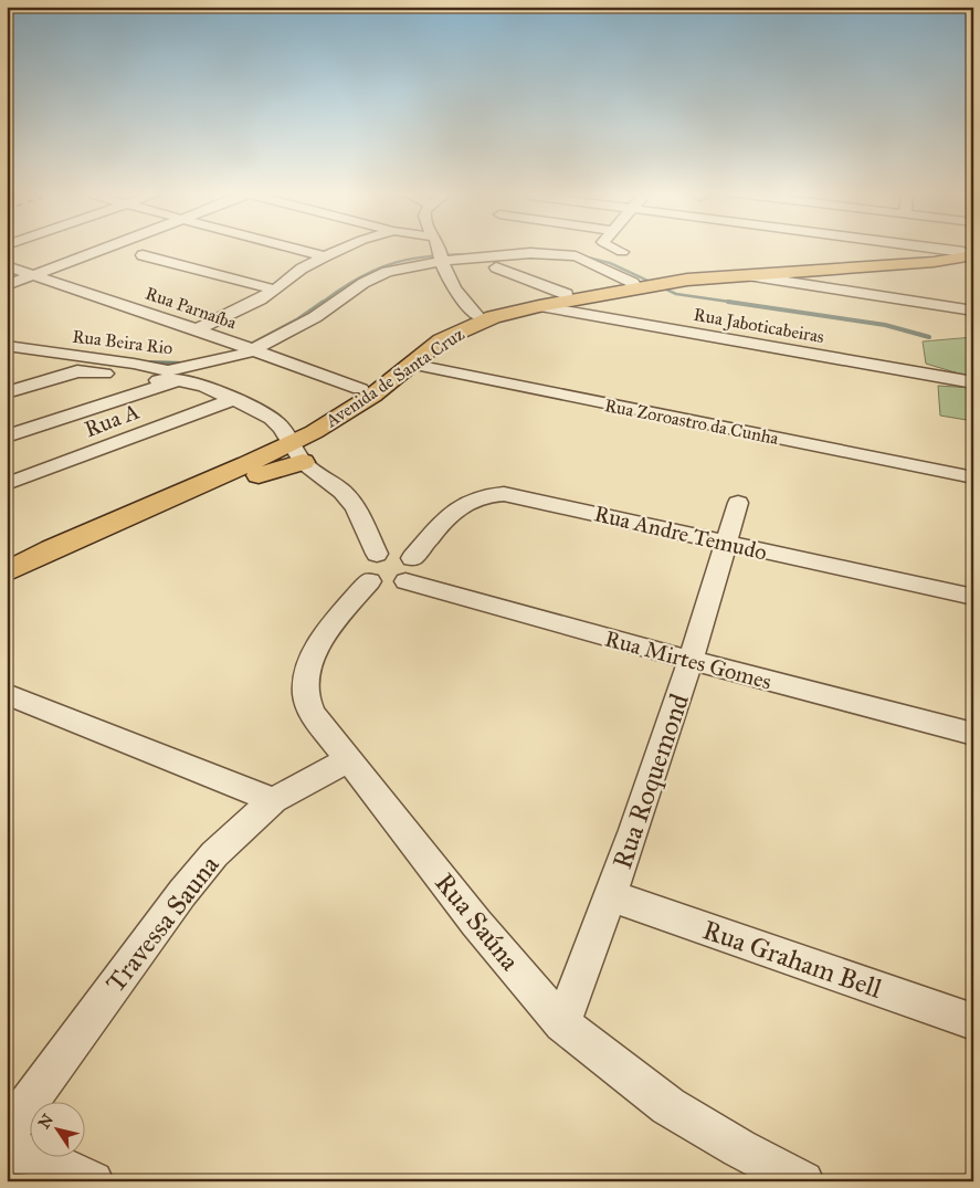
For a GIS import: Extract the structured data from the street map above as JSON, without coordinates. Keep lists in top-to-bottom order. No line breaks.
{"streets":{"main road":["Avenida de Santa Cruz"],"street":["Rua Parnaíba","Rua Jaboticabeiras","Rua Beira Rio","Rua A","Rua Zoroastro da Cunha","Rua Andre Temudo","Rua Mirtes Gomes","Rua Roquemond","Rua Saúna","Travessa Sauna","Rua Graham Bell"]},"crossings":[["Rua Parnaíba","Rua Beira Rio"],["Rua Parnaíba","Avenida de Santa Cruz"],["Rua Jaboticabeiras","Avenida de Santa Cruz"],["Rua Beira Rio","Avenida de Santa Cruz"],["Rua Beira Rio","Rua A"],["Avenida de Santa Cruz","Rua A"],["Avenida de Santa Cruz","Rua Zoroastro da Cunha"],["Rua Andre Temudo","Rua Mirtes Gomes"],["Rua Andre Temudo","Rua Roquemond"],["Rua Mirtes Gomes","Rua Roquemond"],["Rua Mirtes Gomes","Rua Saúna"],["Rua Roquemond","Rua Saúna"],["Rua Roquemond","Rua Graham Bell"],["Rua Saúna","Travessa Sauna"]],"north":"top left"}
